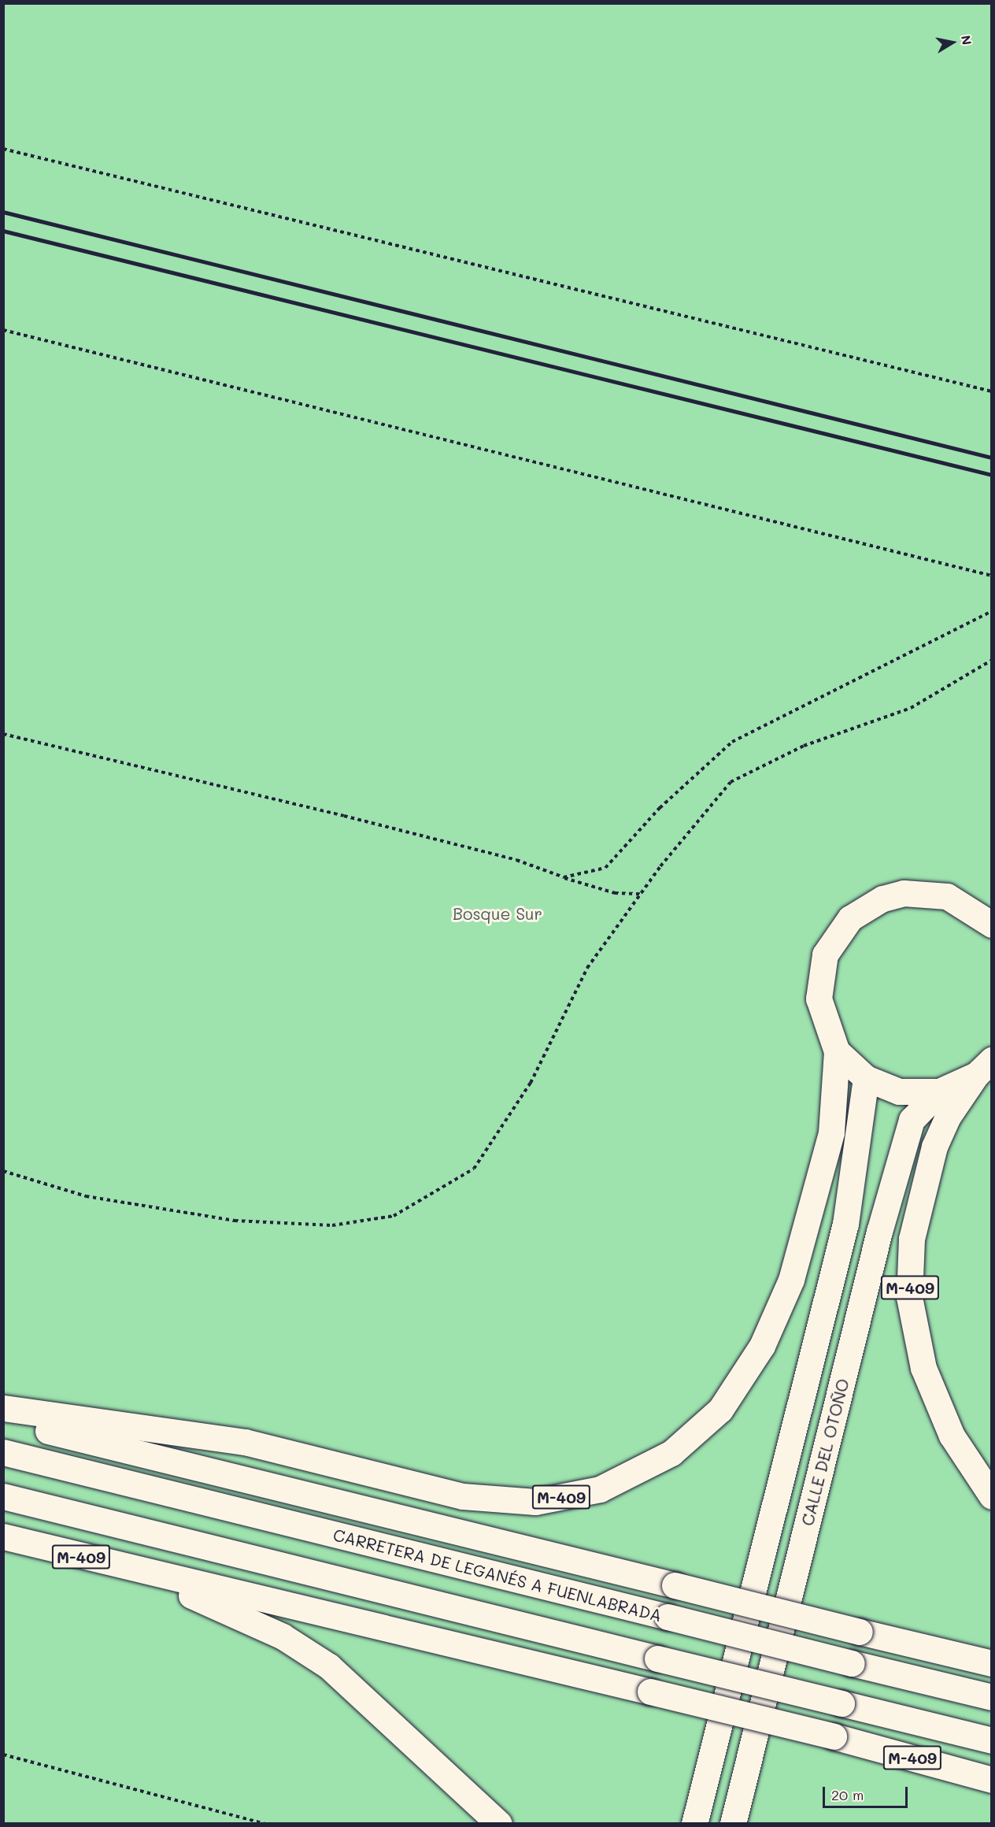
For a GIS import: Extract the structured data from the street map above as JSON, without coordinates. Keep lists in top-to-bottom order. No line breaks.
{"streets":{"main road":["M-409","CALLE DEL OTOÑO","CARRETERA DE LEGANÉS A FUENLABRADA"]},"parks":["Bosque Sur"],"scale_bar":"20 m","north":"right"}
